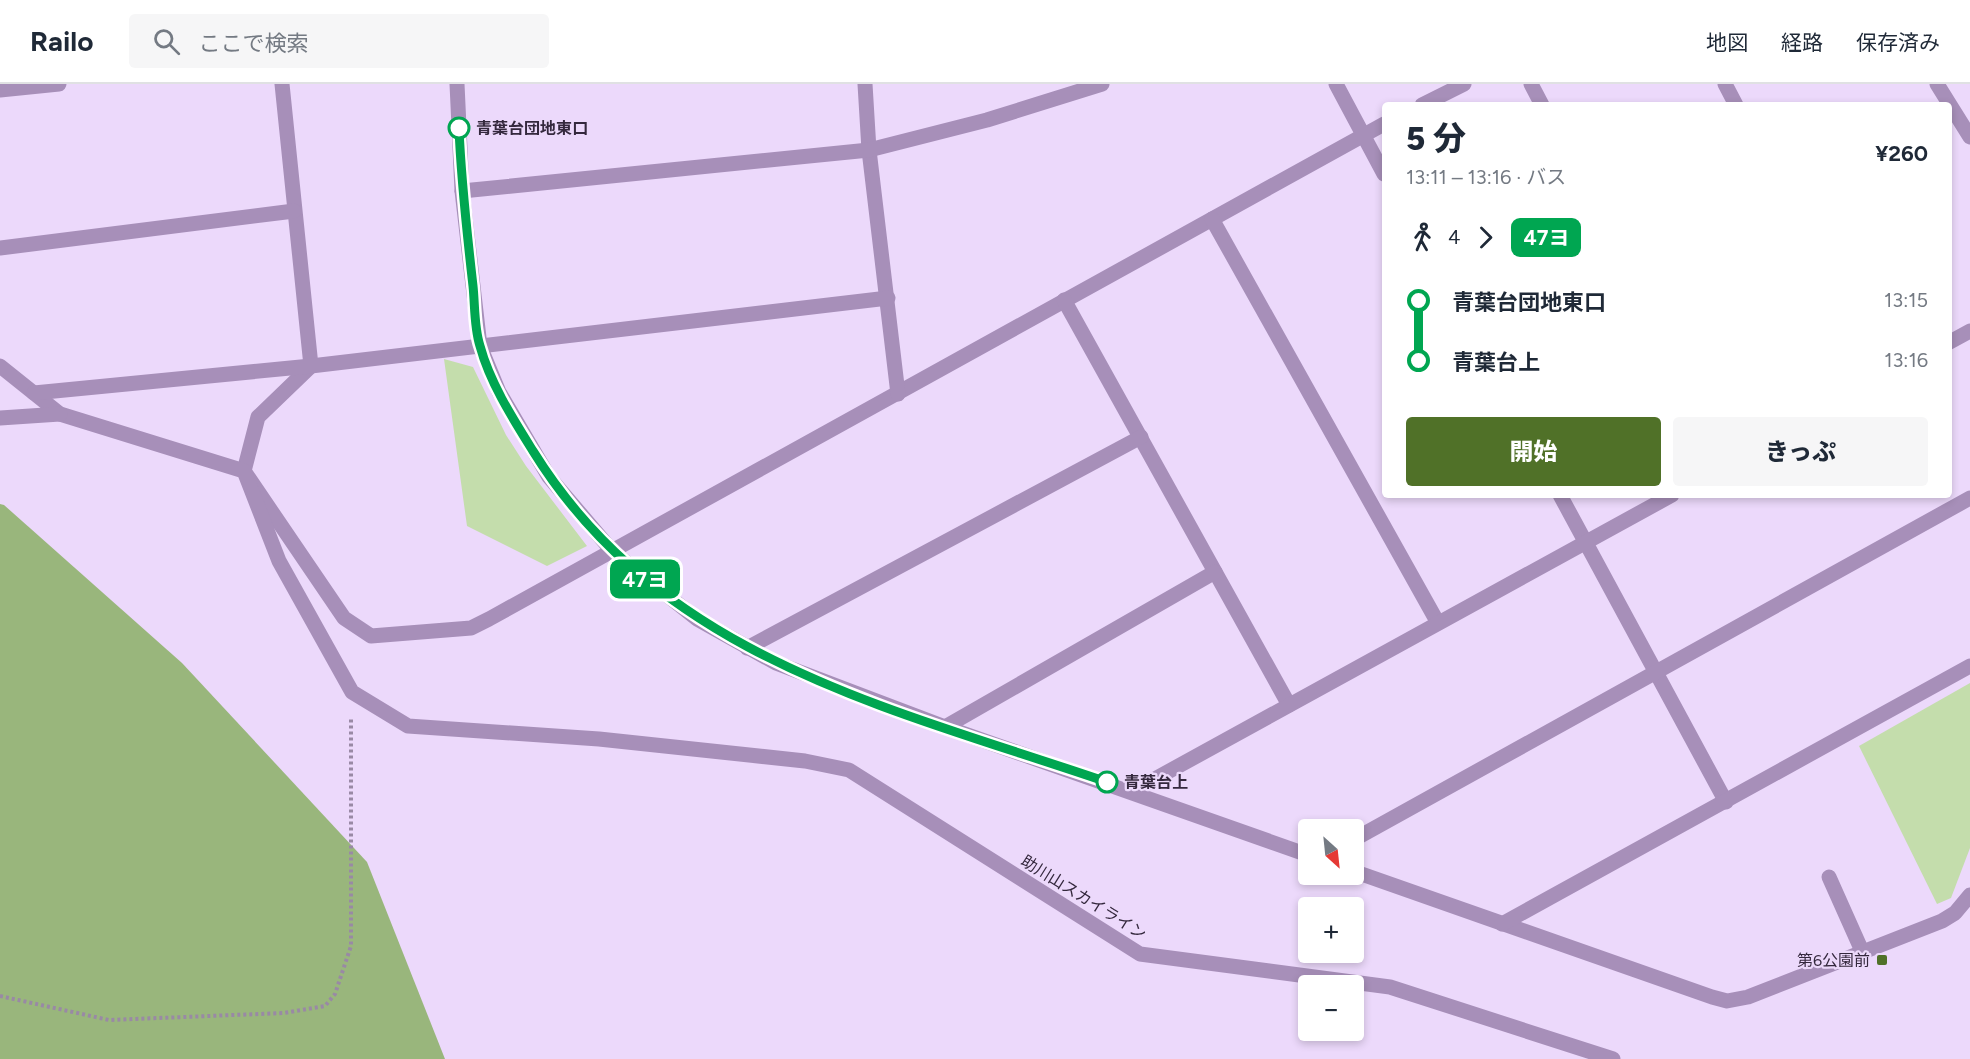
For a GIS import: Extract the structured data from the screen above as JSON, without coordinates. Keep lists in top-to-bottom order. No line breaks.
{"streets":{"street":["助川山スカイライン"]},"places":{"other":["青葉台団地東口","青葉台上"],"transit":["第6公園前"]},"lines":["bus line 47ヨ"],"north":"bottom right","page":{"header":"Railo","search":"ここで検索","nav":["地図","経路","保存済み"],"on_map":"47ヨ","heading":["5 分","13:11 – 13:16 · バス","¥260"],"legs":["4","47ヨ"],"list":[{"name":"青葉台団地東口","value":"13:15"},{"name":"青葉台上","value":"13:16"}],"buttons":["開始","きっぷ"],"map_buttons":["+","−"]}}
